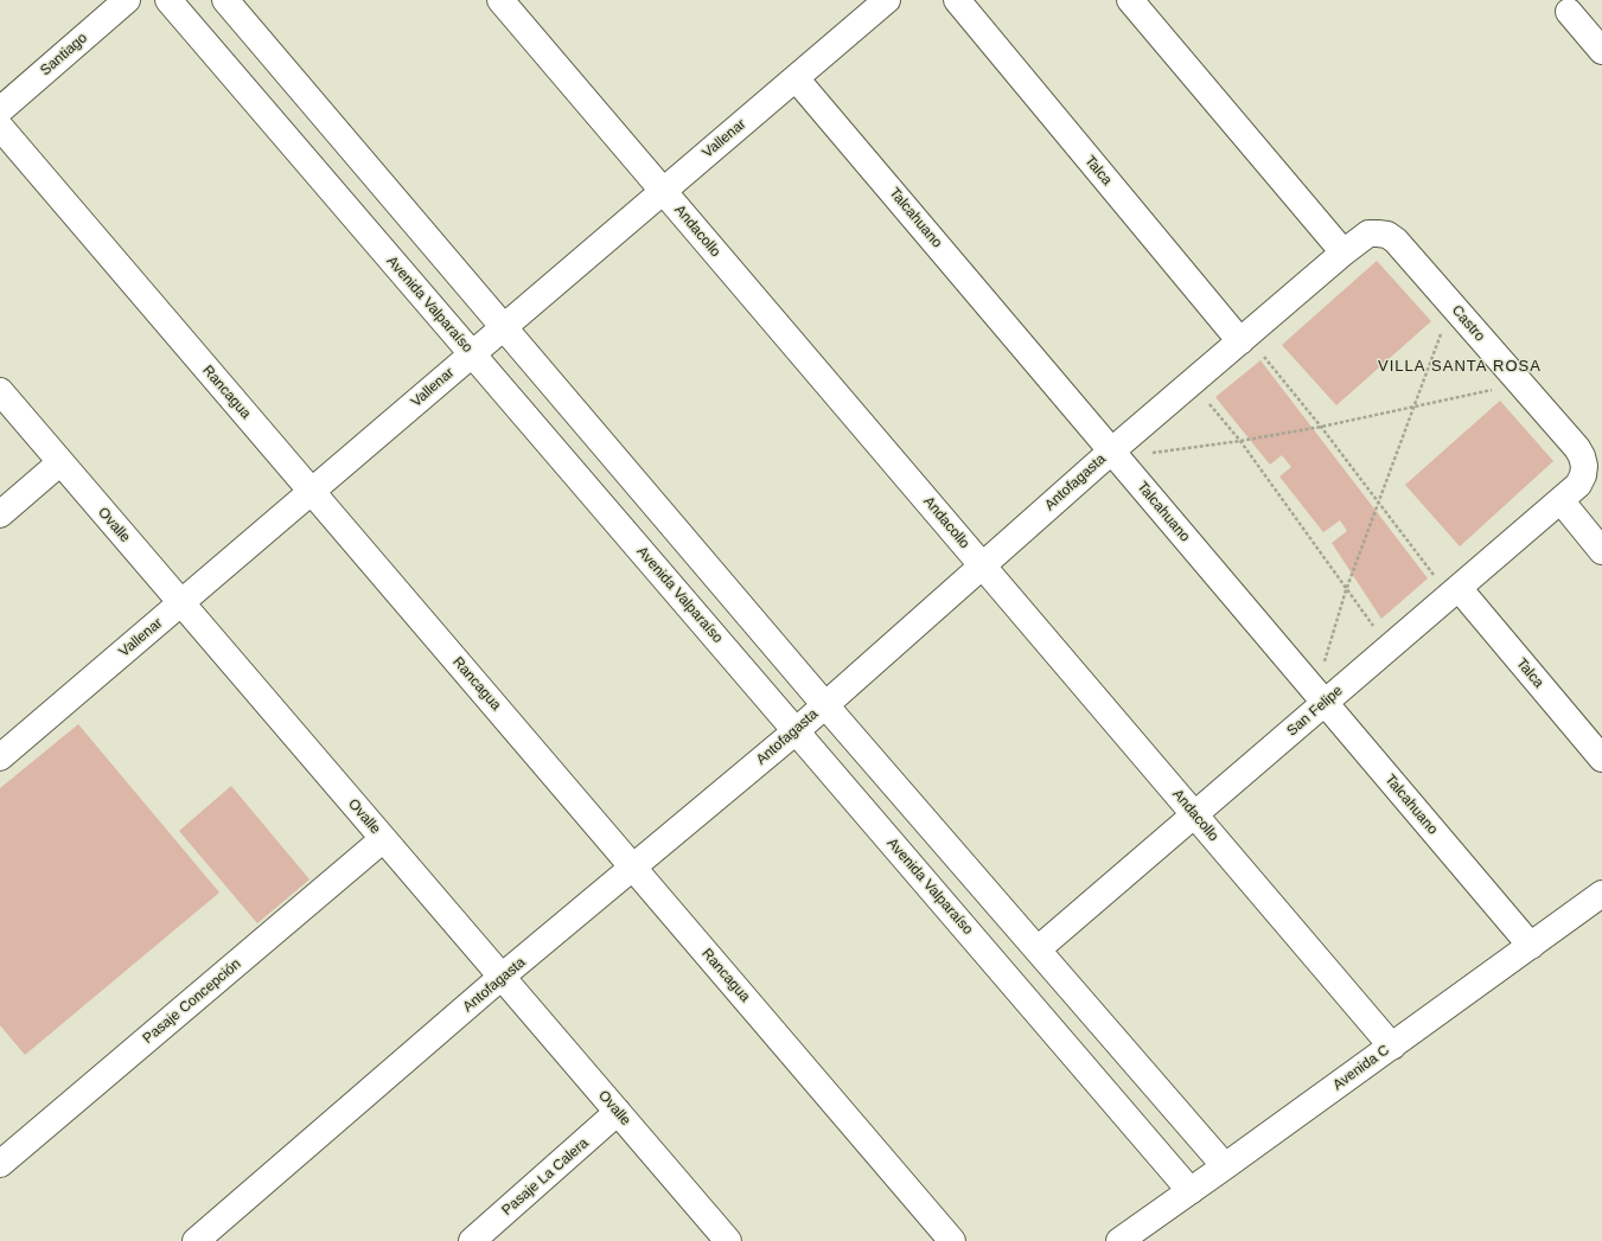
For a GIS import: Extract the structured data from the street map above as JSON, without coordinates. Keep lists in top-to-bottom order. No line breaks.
{"streets":{"street":["Santiago","Vallenar","Talca","Talcahuano","Andacollo","Avenida Valparaíso","Castro","Rancagua","Antofagasta","Ovalle","San Felipe","Pasaje Concepción","Avenida C","Pasaje La Calera"]},"crossings":[["Vallenar","Talcahuano"],["Vallenar","Andacollo"],["Vallenar","Avenida Valparaíso"],["Vallenar","Rancagua"],["Vallenar","Ovalle"],["Talca","Antofagasta"],["Talca","San Felipe"],["Talcahuano","Antofagasta"],["Talcahuano","San Felipe"],["Talcahuano","Avenida C"],["Andacollo","Antofagasta"],["Andacollo","San Felipe"],["Andacollo","Avenida C"],["Avenida Valparaíso","Antofagasta"],["Avenida Valparaíso","Avenida C"],["Castro","Antofagasta"],["Castro","San Felipe"],["Rancagua","Antofagasta"],["Antofagasta","Ovalle"],["Ovalle","Pasaje Concepción"],["Ovalle","Pasaje La Calera"]],"districts":["VILLA SANTA ROSA"]}
